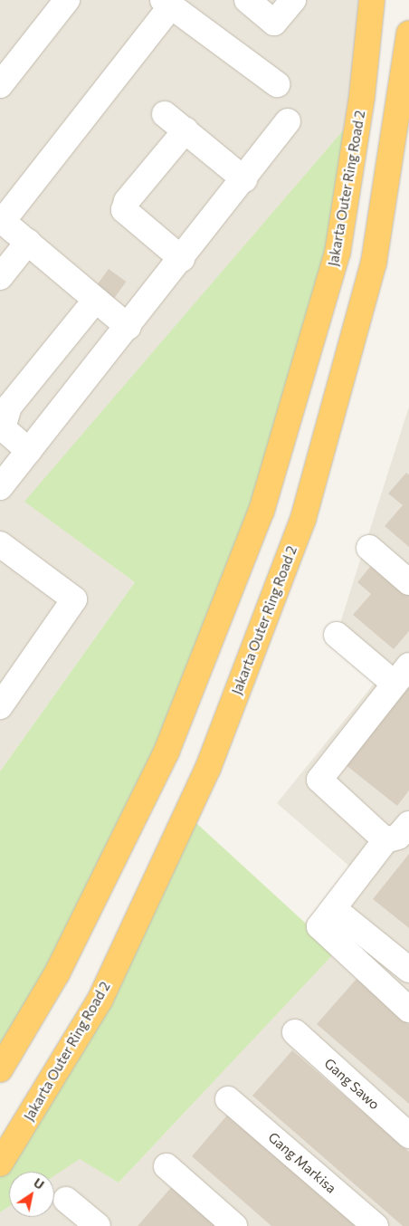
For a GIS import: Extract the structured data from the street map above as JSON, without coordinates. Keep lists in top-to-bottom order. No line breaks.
{"streets":{"highway":["Jakarta Outer Ring Road 2"],"street":["Gang Sawo","Gang Markisa"]},"north":"top right"}
